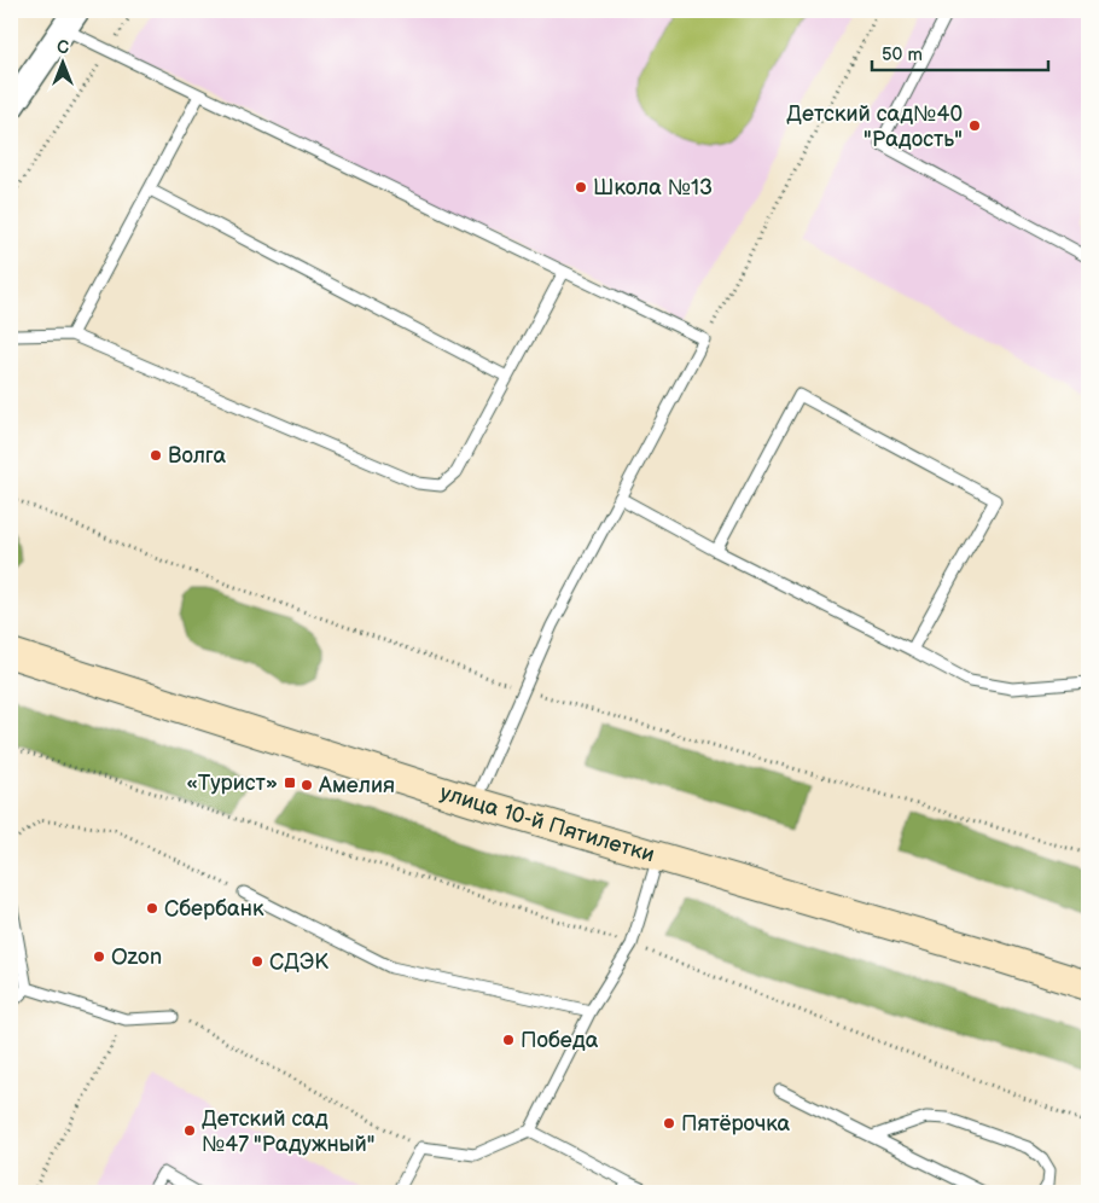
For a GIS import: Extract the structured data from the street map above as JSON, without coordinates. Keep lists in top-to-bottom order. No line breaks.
{"streets":{"main road":["улица 10-й Пятилетки"]},"places":{"other":["Детский сад№40 \"Радость\"","Школа №13","Волга","Амелия","Сбербанк","Ozon","СДЭК","Победа","Пятёрочка","Детский сад №47 \"Радужный\""],"transit":["«Турист»"]},"scale_bar":"50 m","north":"top"}
